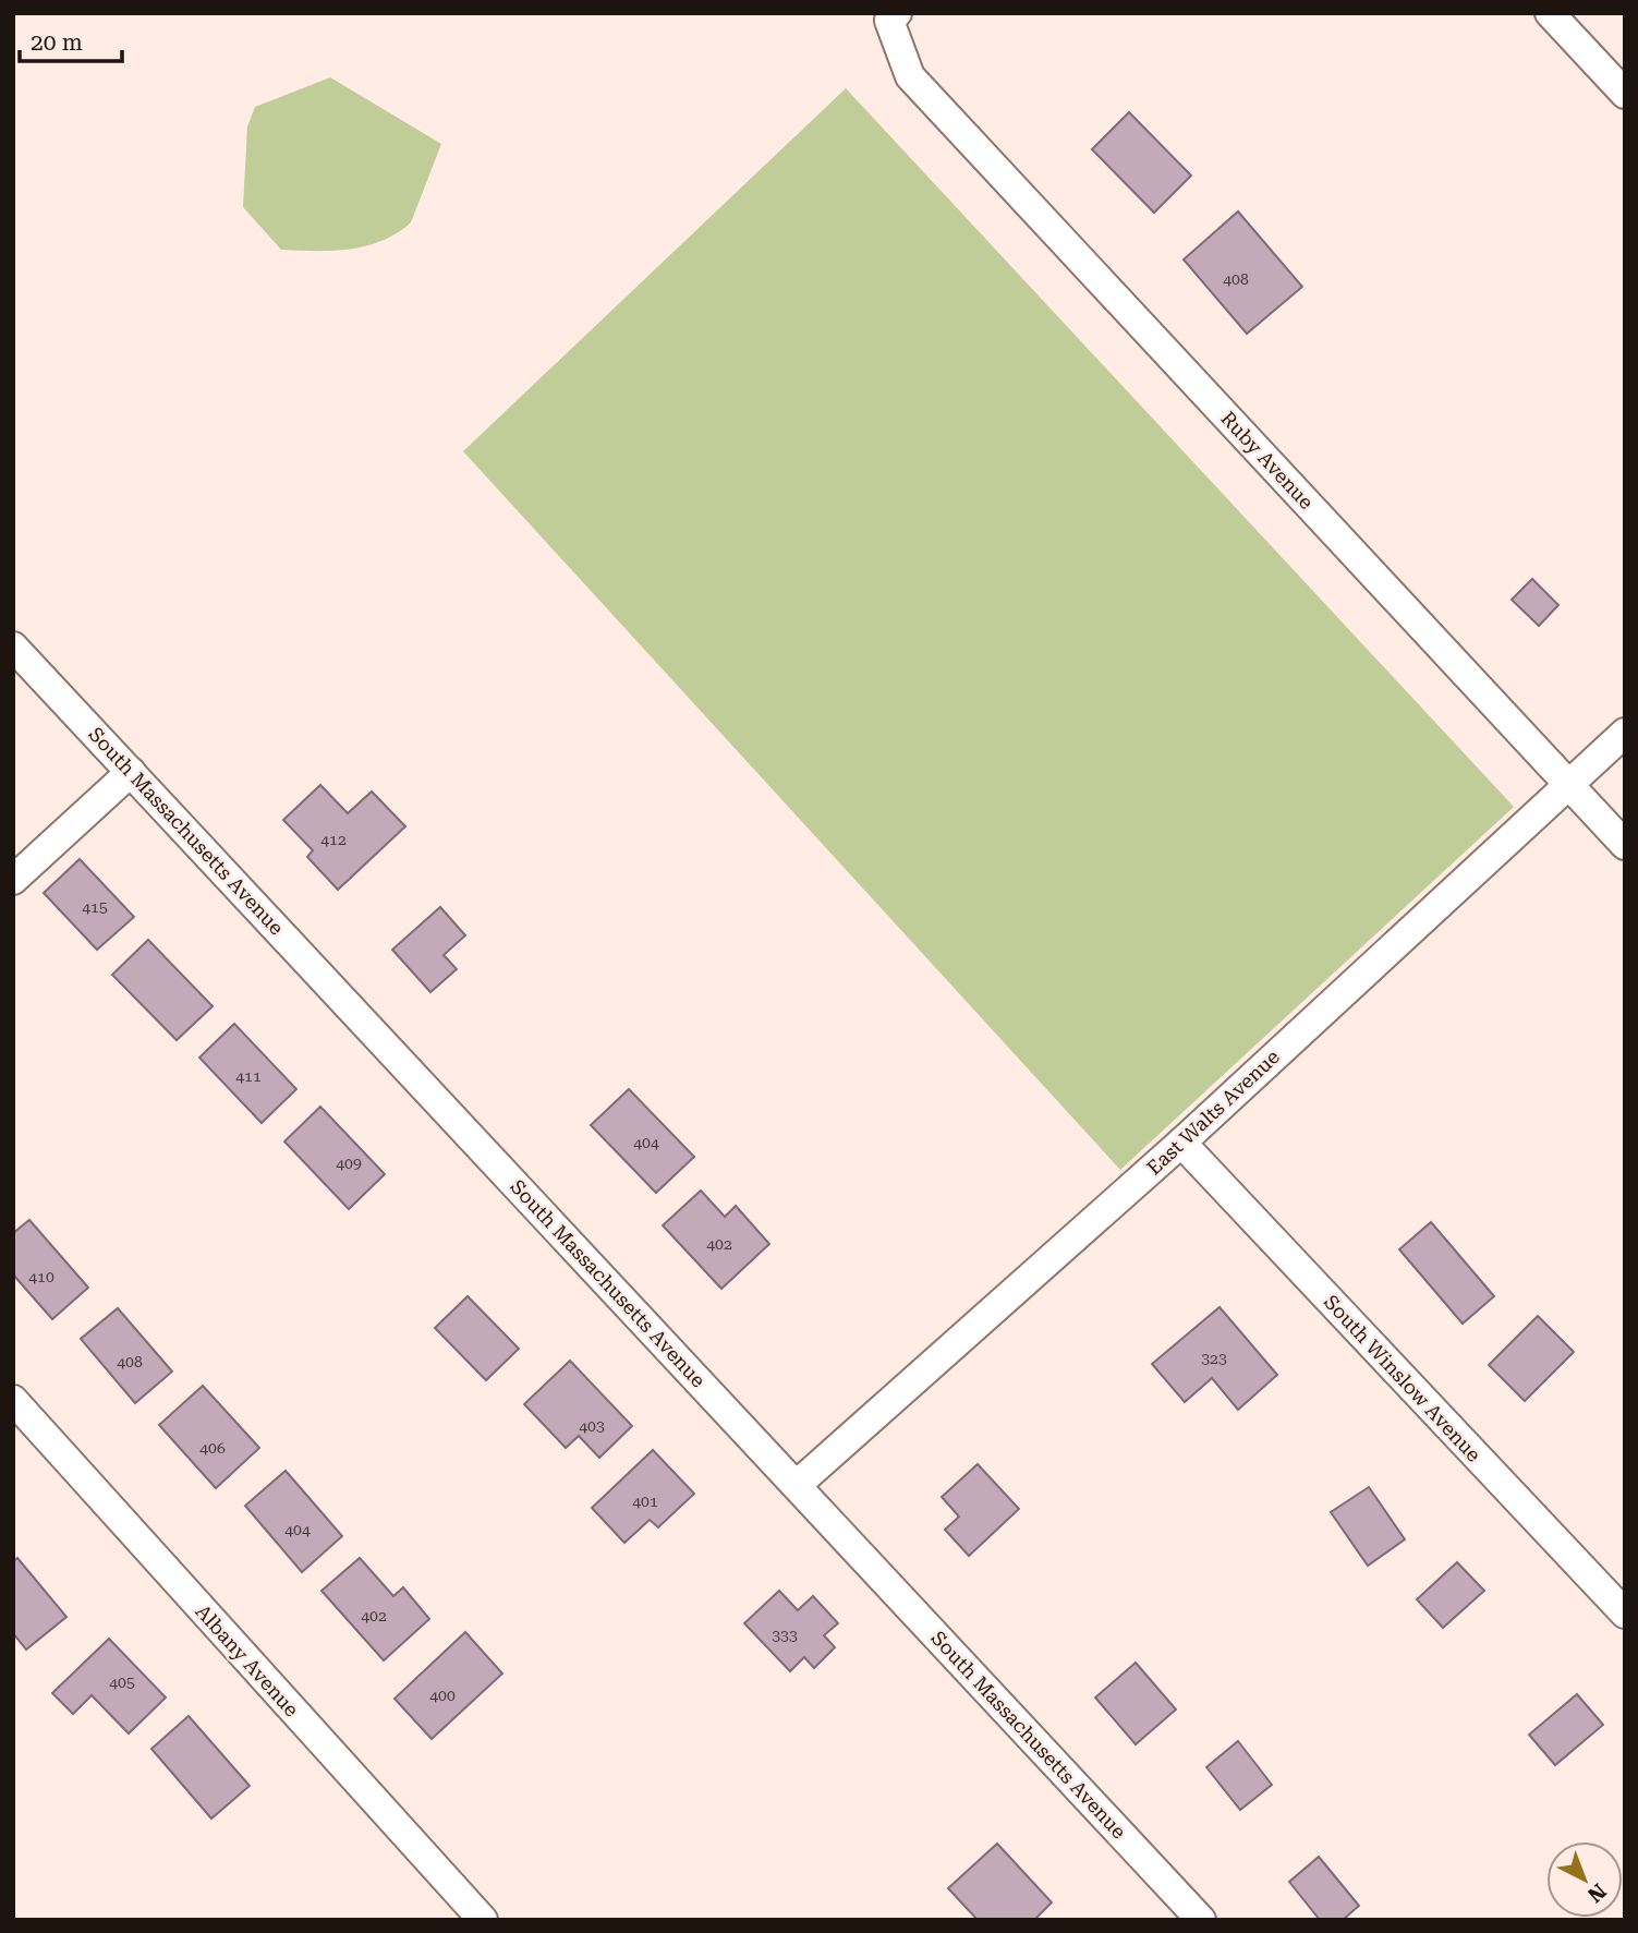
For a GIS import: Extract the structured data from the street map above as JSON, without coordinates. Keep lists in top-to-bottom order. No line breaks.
{"streets":{"street":["Ruby Avenue","South Massachusetts Avenue","East Walts Avenue","South Winslow Avenue","Albany Avenue"]},"crossings":[["Ruby Avenue","East Walts Avenue"],["South Massachusetts Avenue","East Walts Avenue"],["East Walts Avenue","South Winslow Avenue"]],"house_numbers":["408","412","415","411","404","409","402","410","323","408","403","406","401","404","402","333","405","400"],"scale_bar":"20 m","north":"bottom right"}
